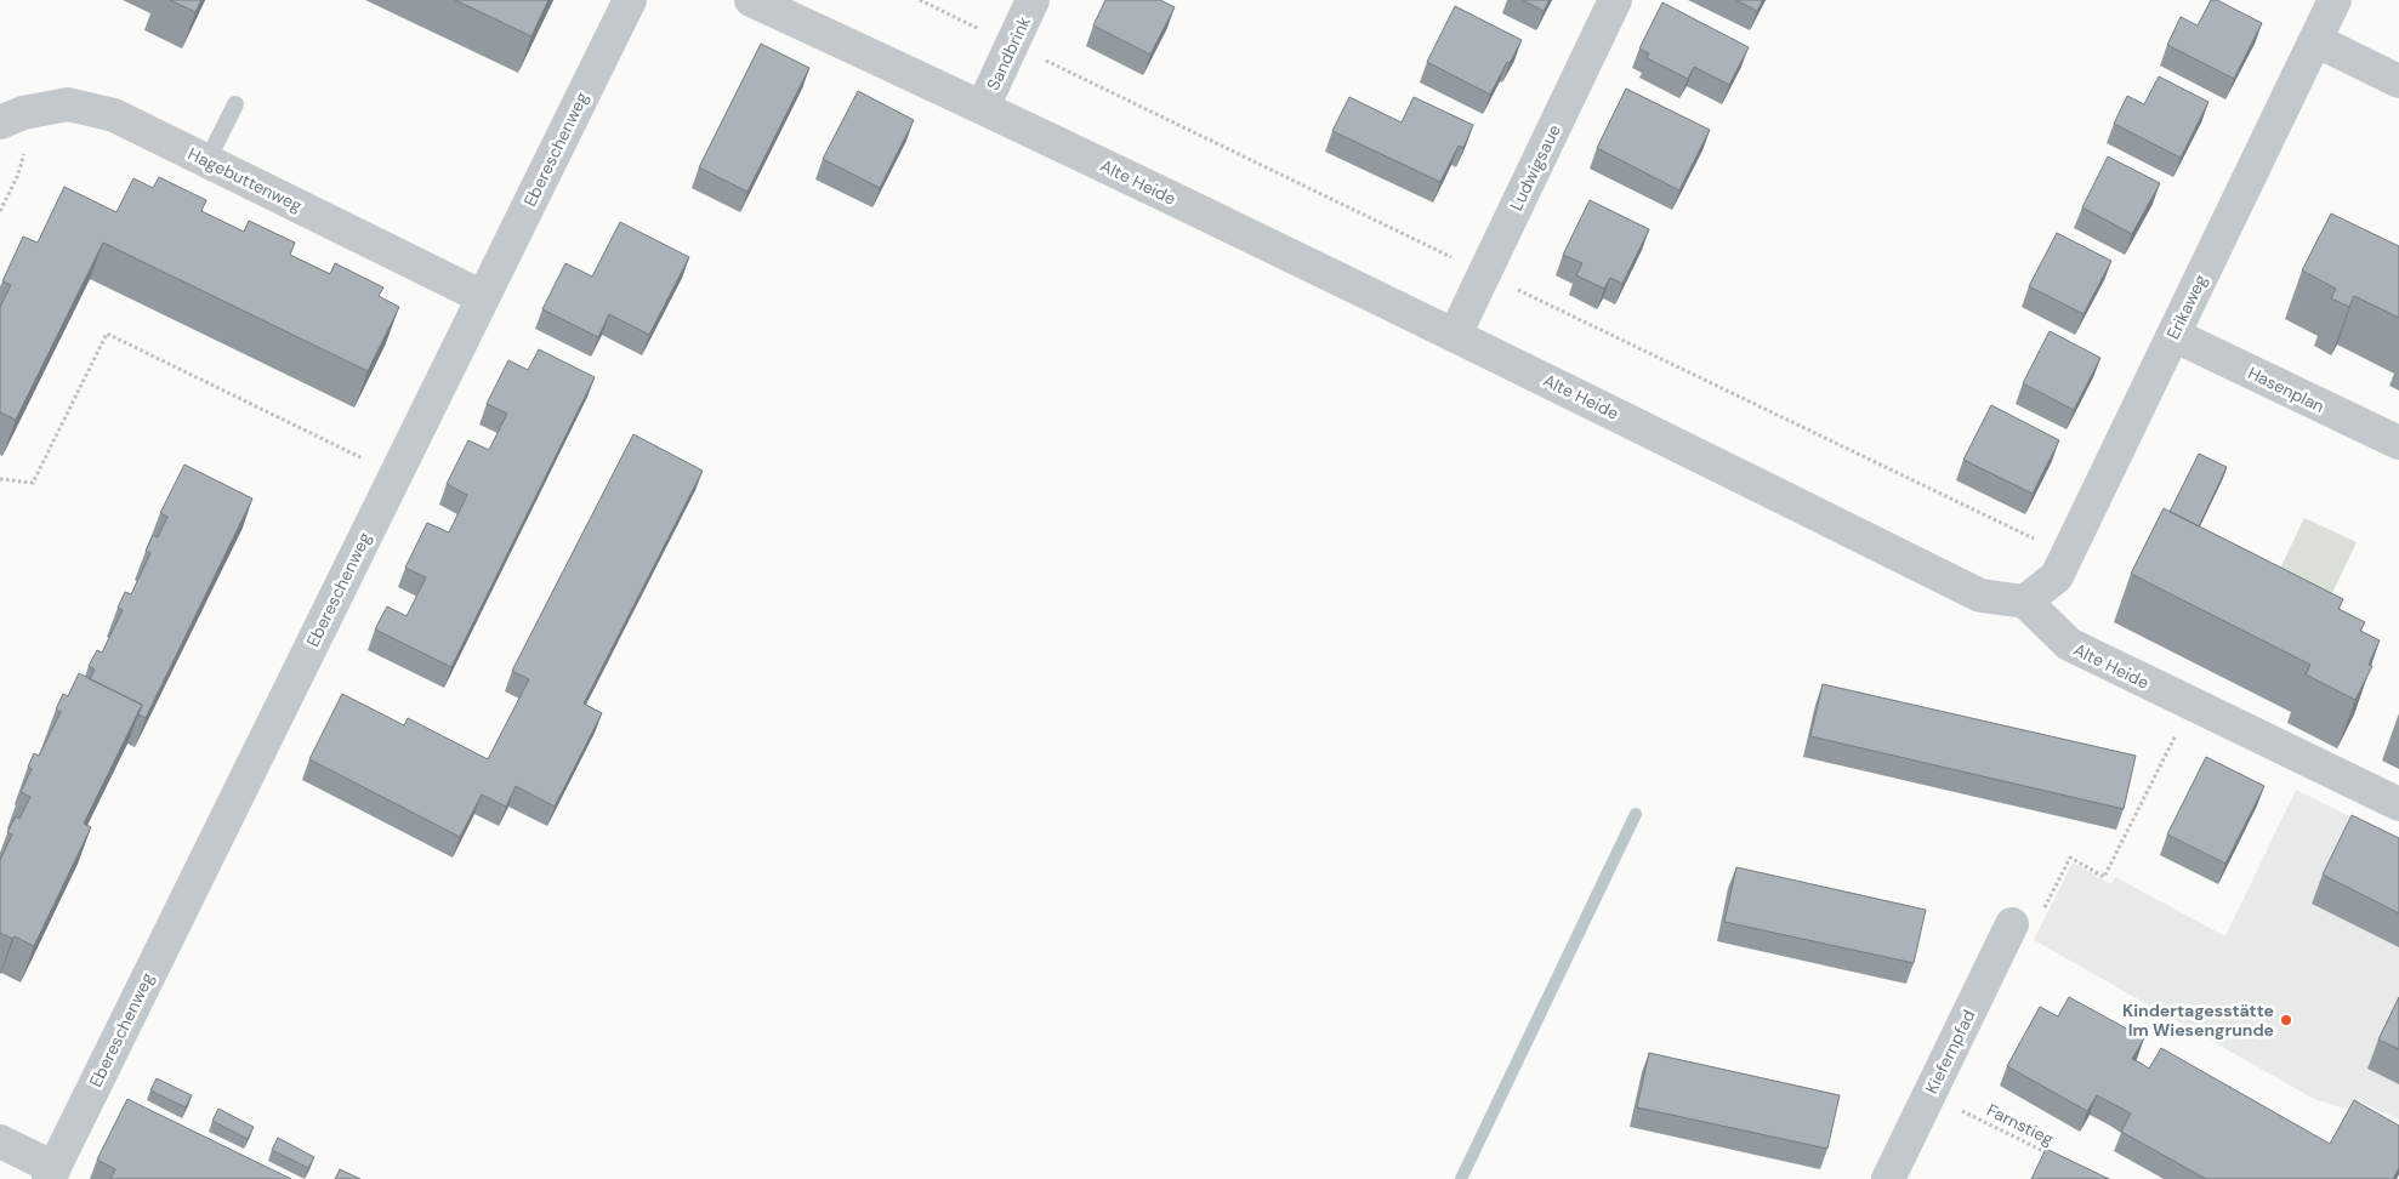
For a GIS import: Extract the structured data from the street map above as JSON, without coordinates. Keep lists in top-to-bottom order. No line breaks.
{"streets":{"street":["Sandbrink","Ebereschenweg","Ludwigsaue","Hagebuttenweg","Alte Heide","Erikaweg","Hasenplan","Kiefernpfad"],"path":["Farnstieg"]},"crossings":[["Sandbrink","Alte Heide"],["Ebereschenweg","Hagebuttenweg"],["Ludwigsaue","Alte Heide"],["Alte Heide","Erikaweg"],["Erikaweg","Hasenplan"],["Kiefernpfad","Farnstieg"]],"places":["Kindertagesstätte Im Wiesengrunde"]}
